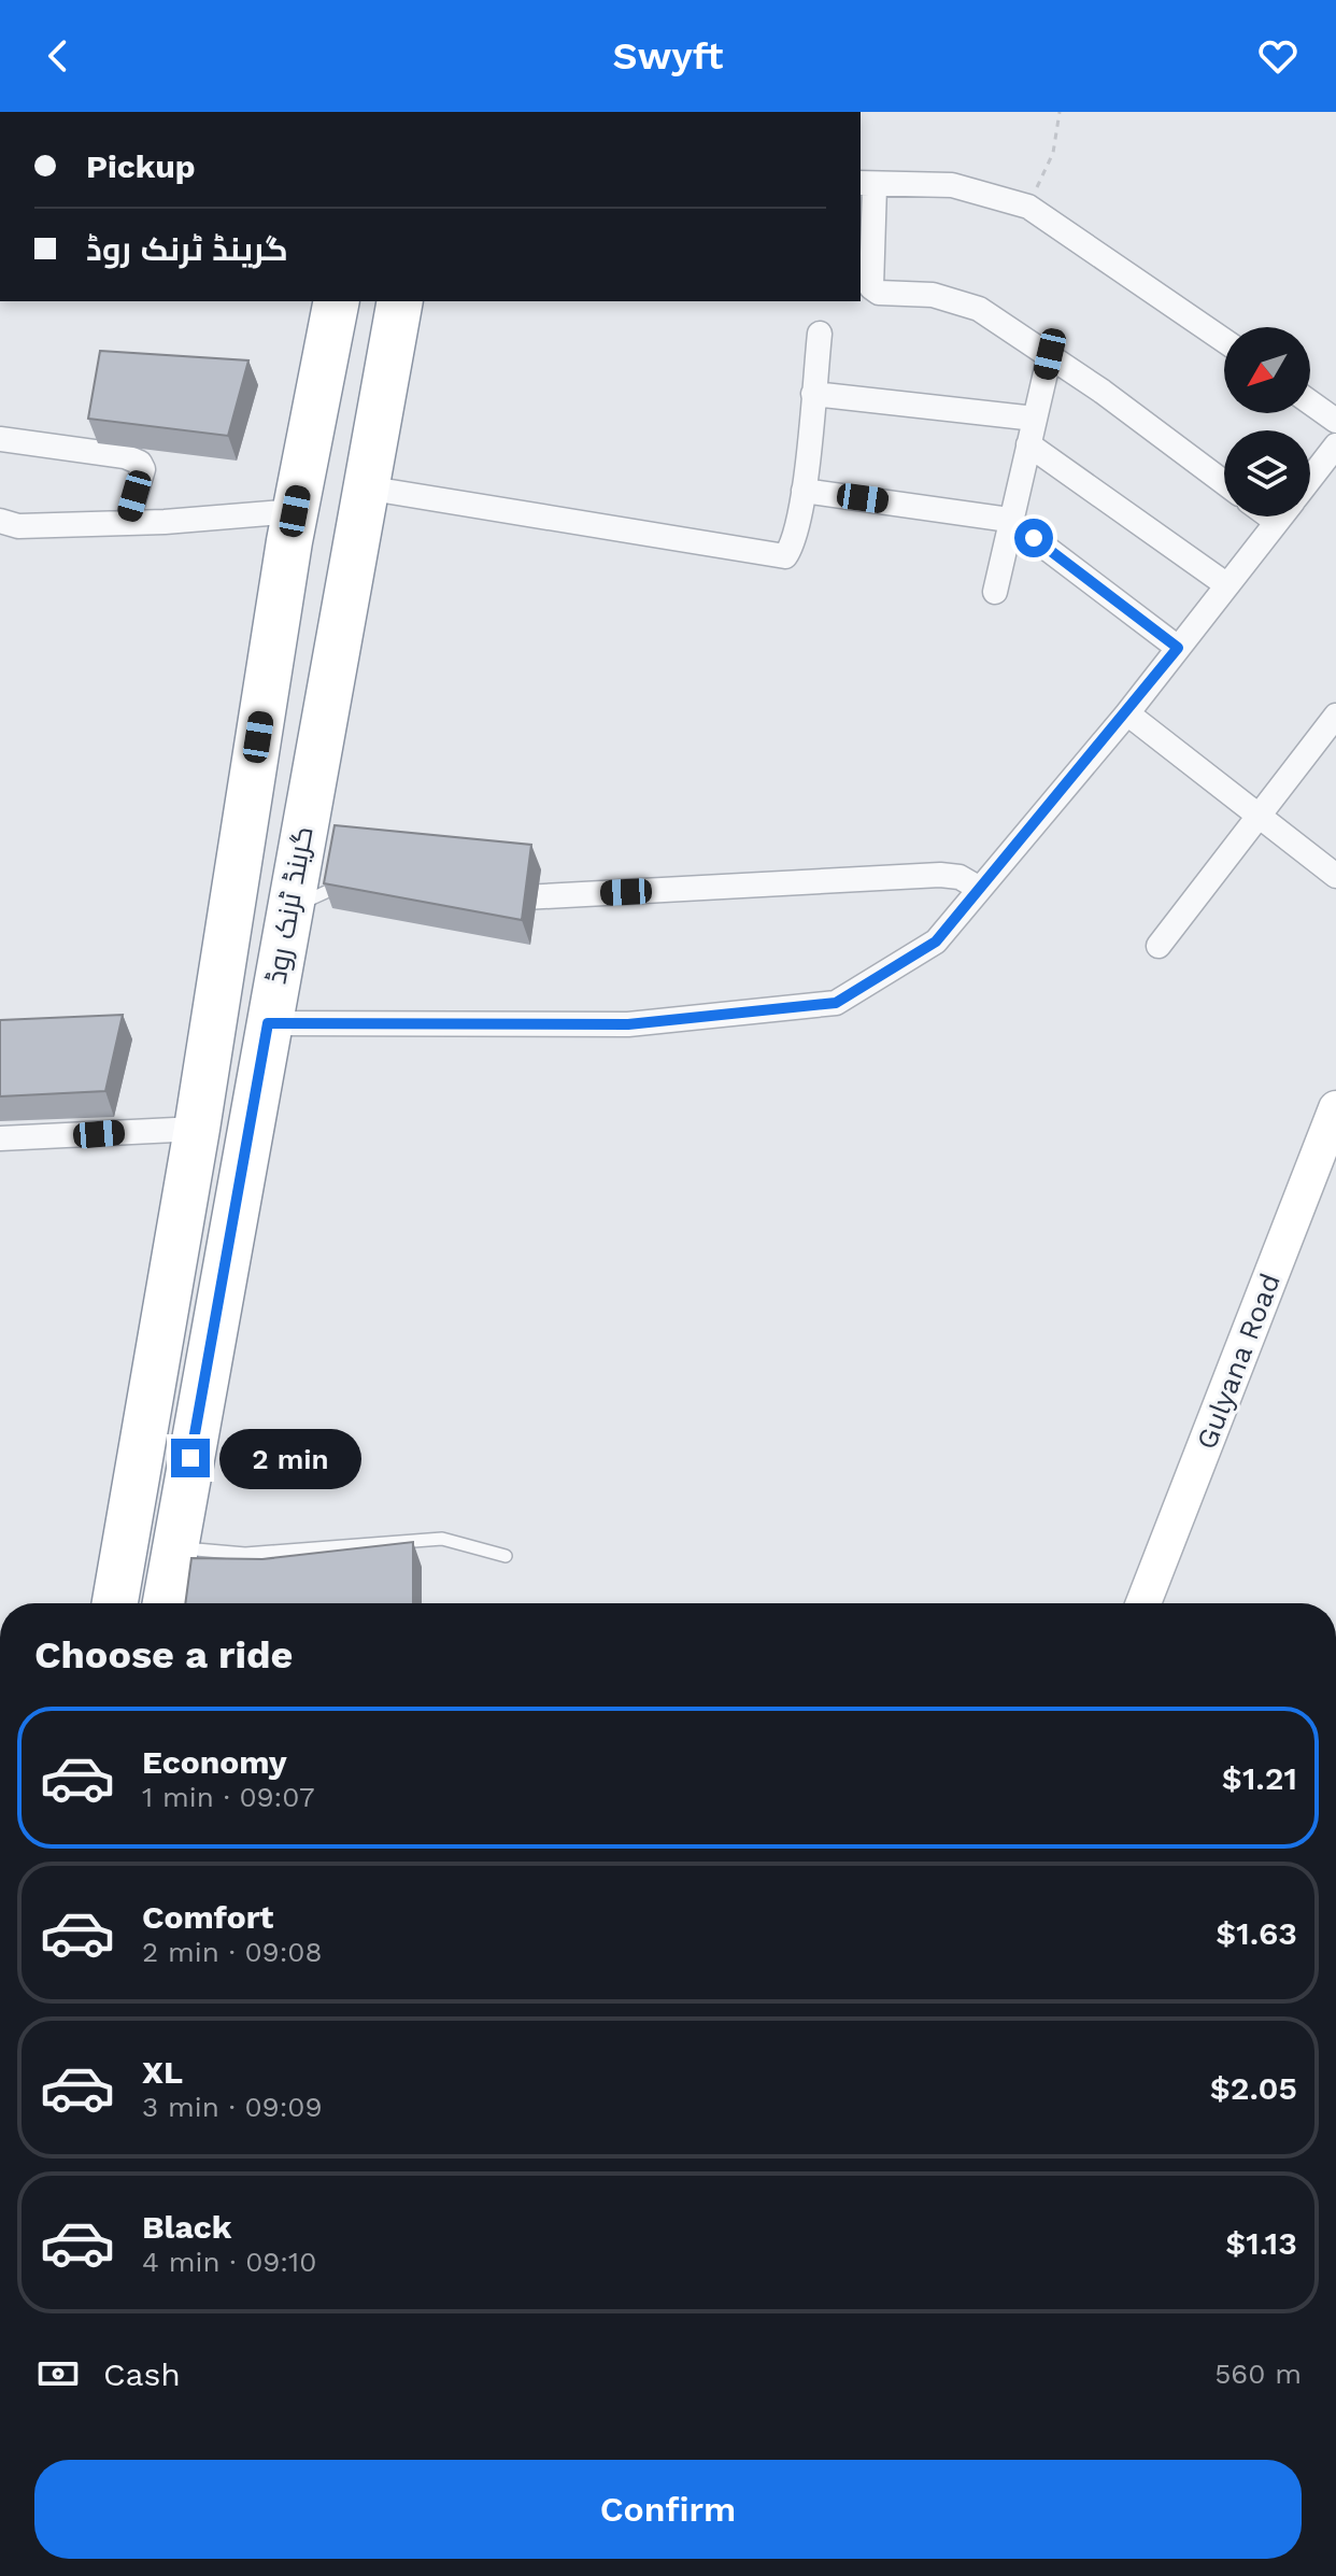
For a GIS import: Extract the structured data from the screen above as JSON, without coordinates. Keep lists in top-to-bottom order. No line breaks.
{"streets":{"highway":["گرینڈ ٹرنک روڈ"],"main road":["Gulyana Road"]},"north":"bottom left","page":{"header":"Swyft","banner":["Pickup","گرینڈ ٹرنک روڈ"],"bubble":"2 min","heading":"Choose a ride","list":[{"name":"Economy","note":"1 min · 09:07","value":"$1.21"},{"name":"Comfort","note":"2 min · 09:08","value":"$1.63"},{"name":"XL","note":"3 min · 09:09","value":"$2.05"},{"name":"Black","note":"4 min · 09:10","value":"$1.13"}],"pay":["Cash","560 m"],"buttons":"Confirm"}}
